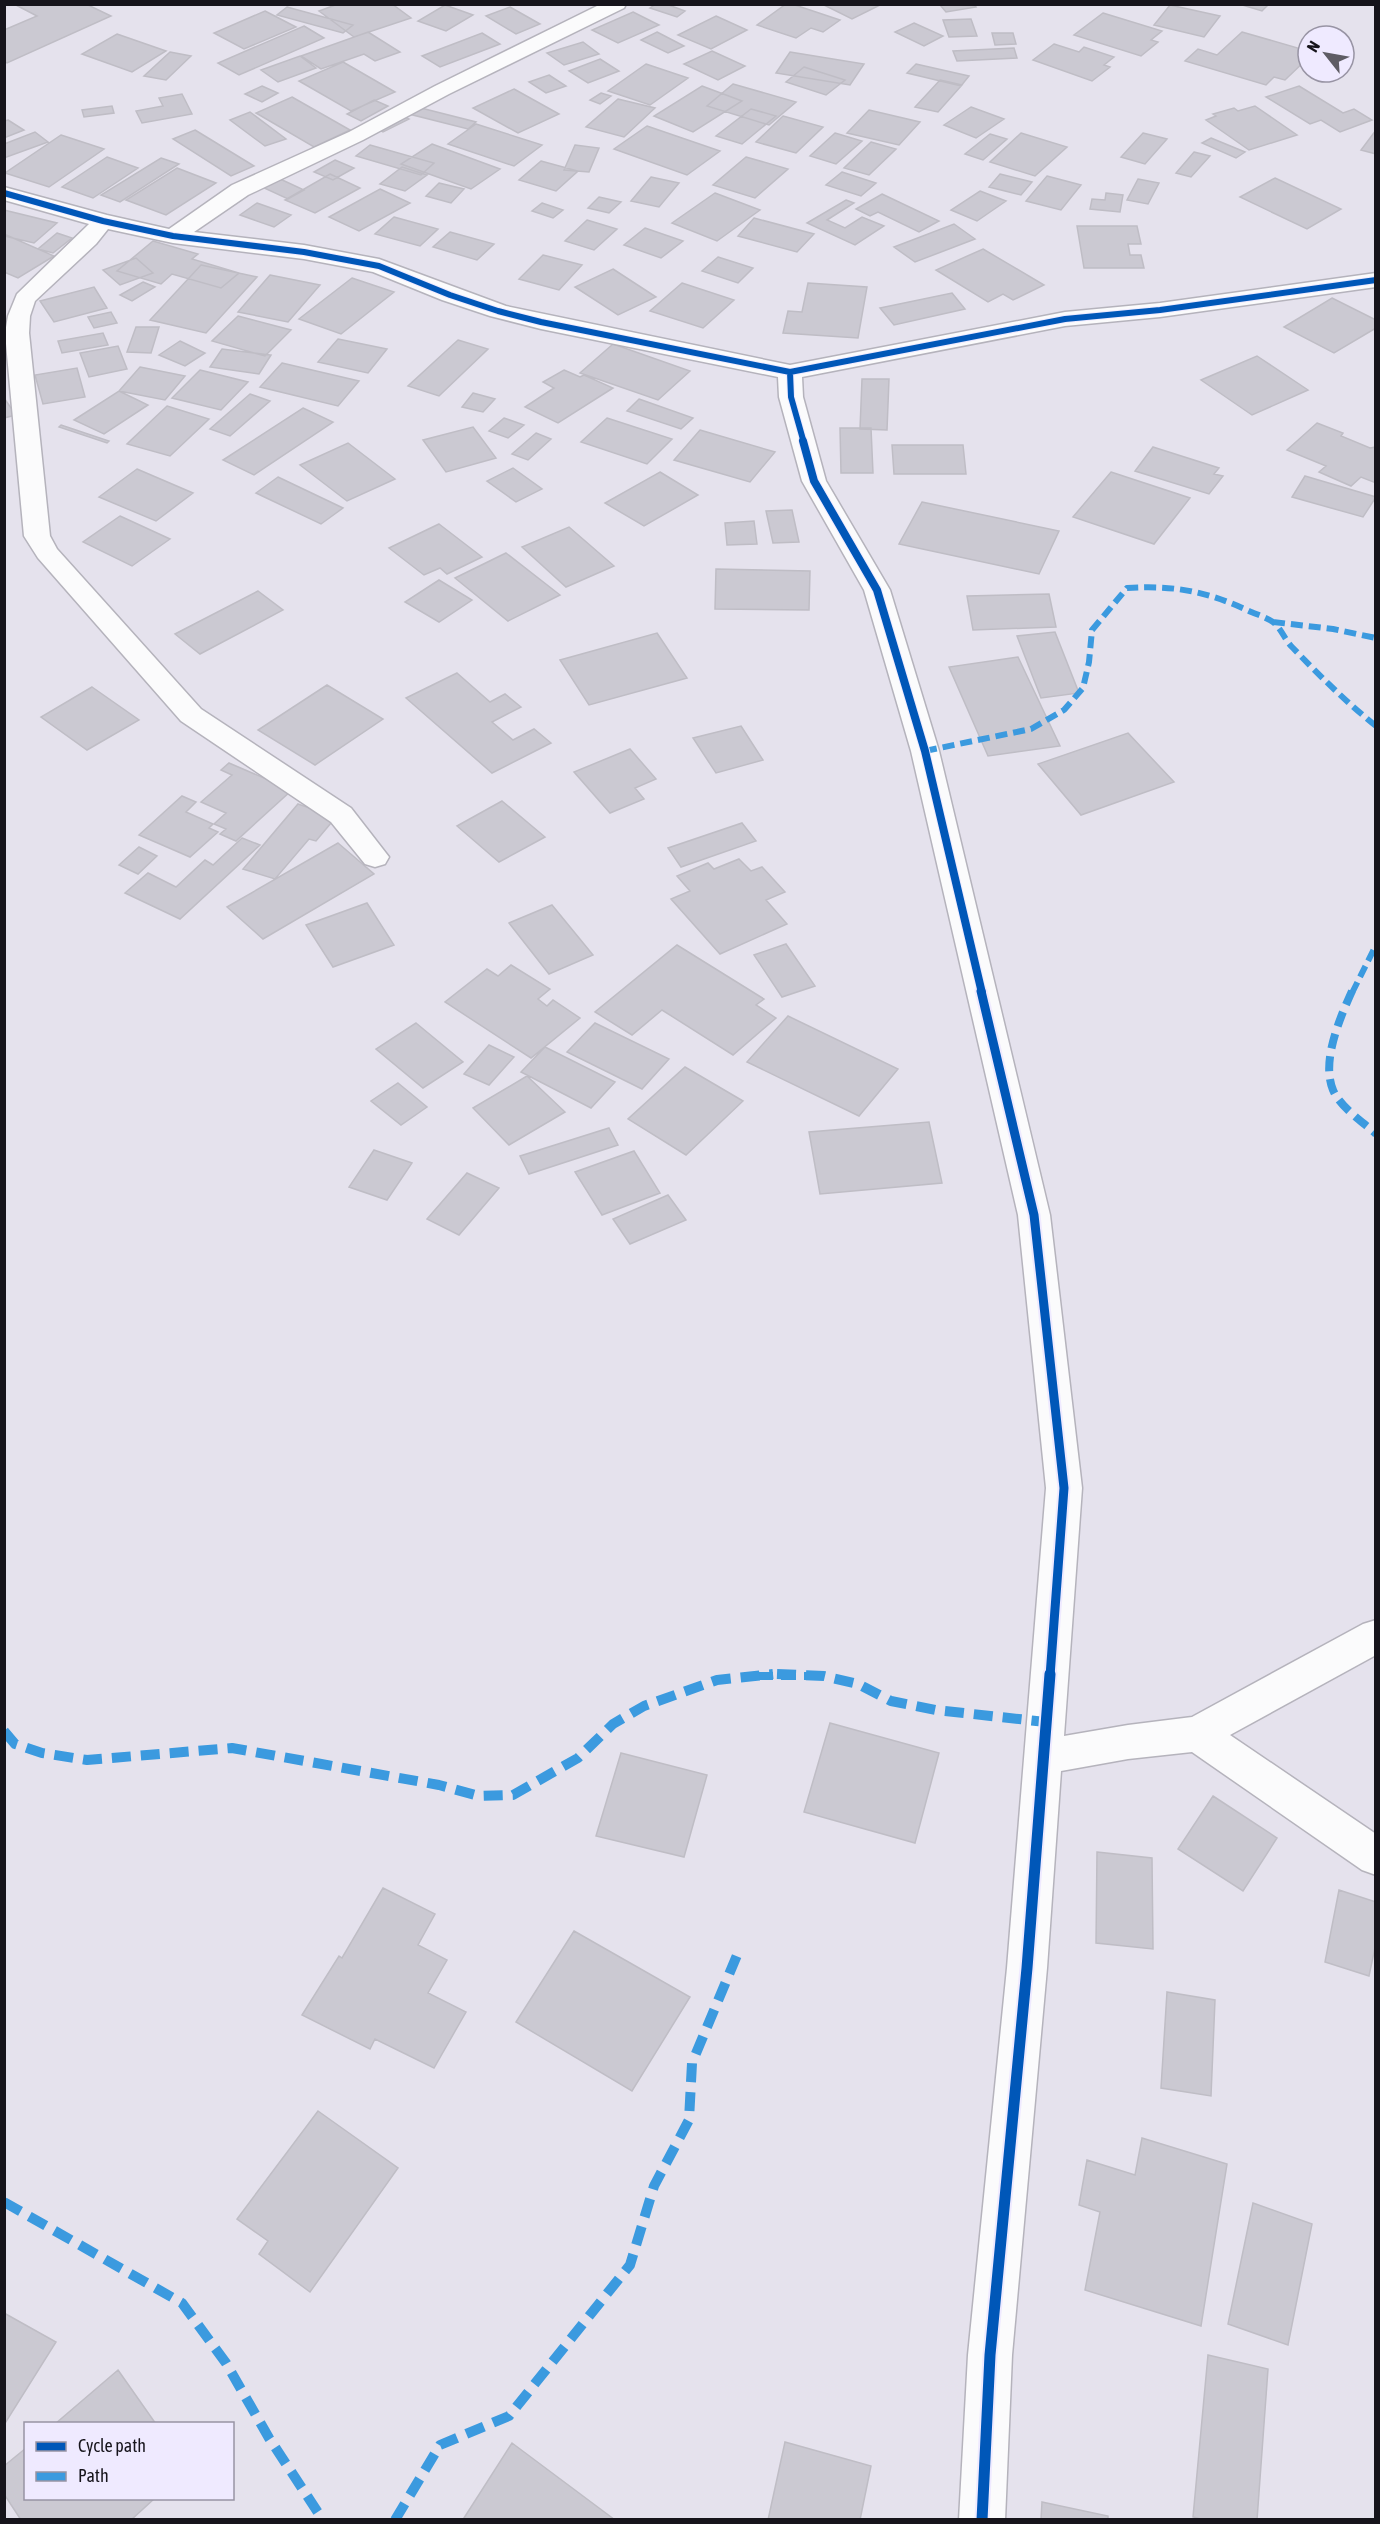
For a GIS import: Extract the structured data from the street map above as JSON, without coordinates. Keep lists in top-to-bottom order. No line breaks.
{"legend":["Cycle path","Path"],"north":"top left"}
